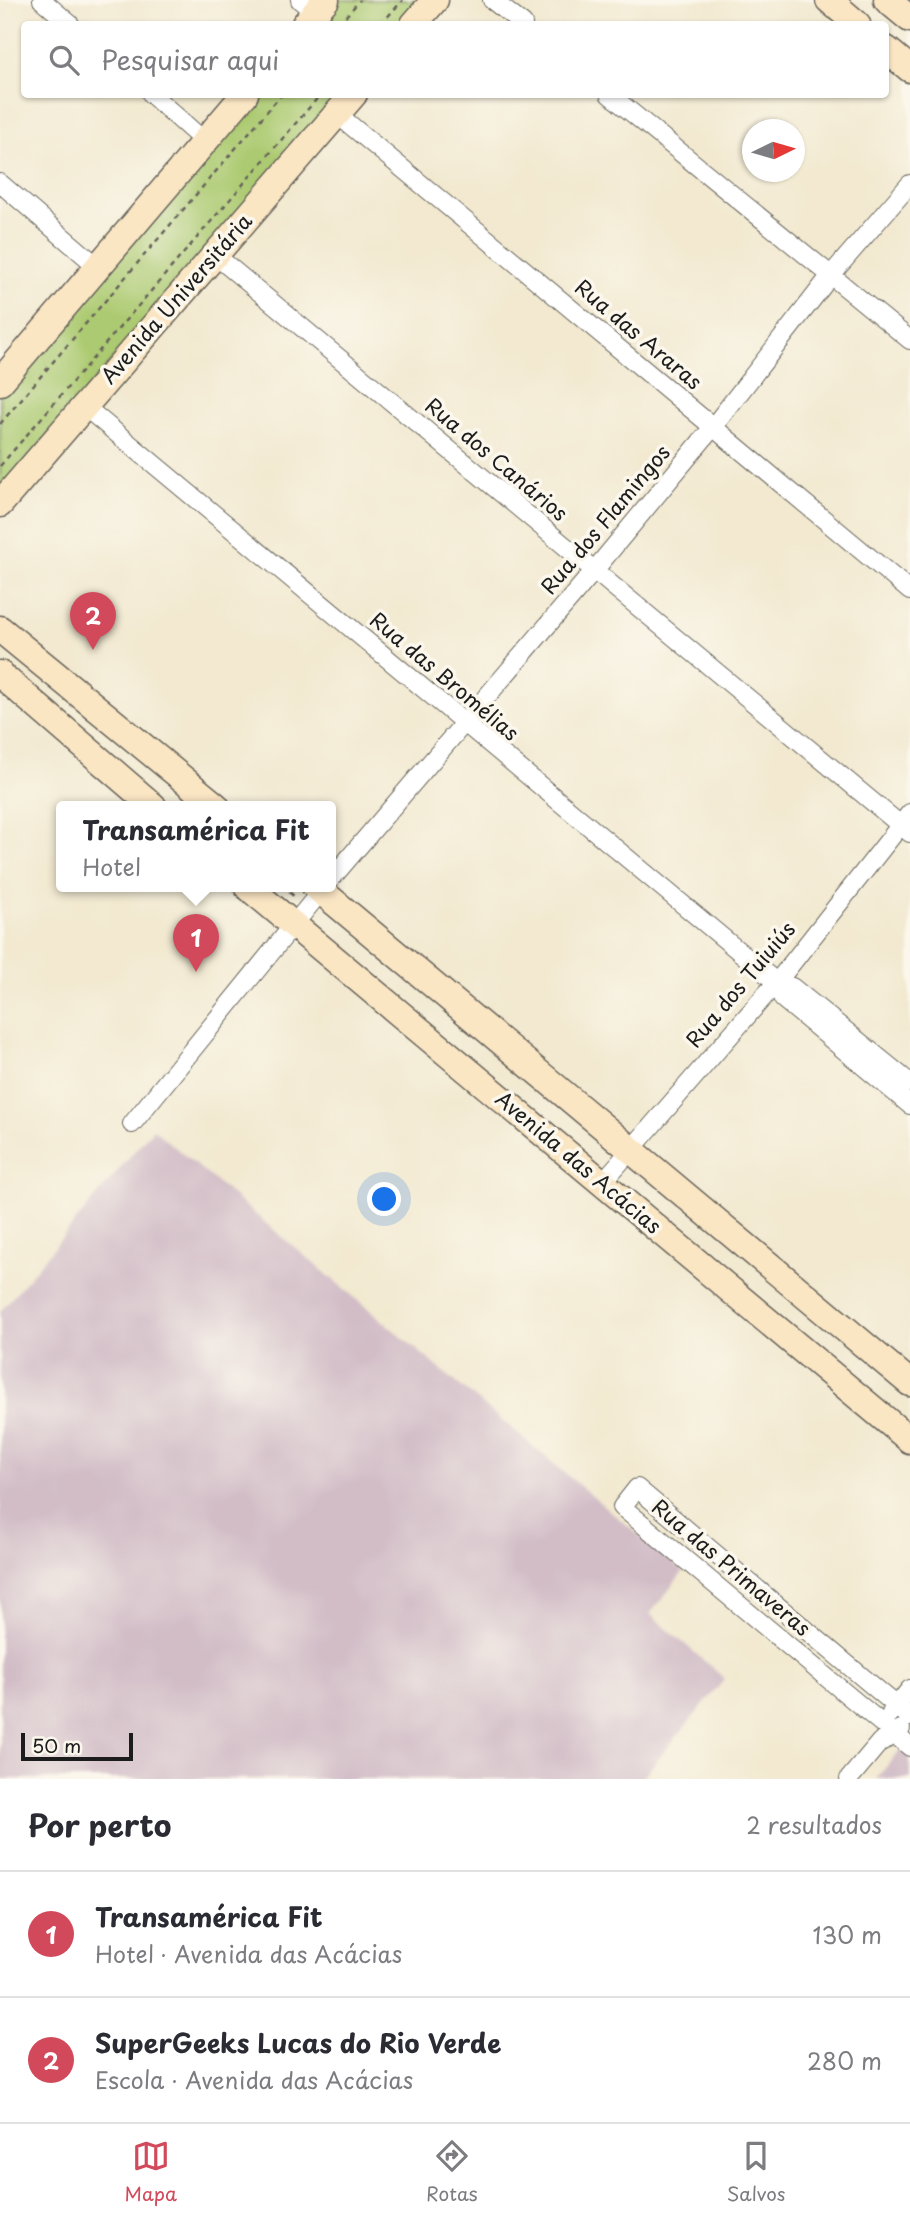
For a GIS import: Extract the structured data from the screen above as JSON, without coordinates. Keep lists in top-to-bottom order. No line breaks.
{"streets":{"street":["Avenida Universitária","Rua das Araras","Rua dos Canários","Rua dos Flamingos","Rua das Bromélias","Rua dos Tuiuiús","Avenida das Acácias","Rua das Primaveras"]},"crossings":[["Avenida Universitária","Rua das Araras"],["Avenida Universitária","Rua dos Canários"],["Avenida Universitária","Rua das Bromélias"],["Rua das Araras","Rua dos Flamingos"],["Rua dos Canários","Rua dos Flamingos"],["Rua dos Canários","Rua dos Tuiuiús"],["Rua dos Flamingos","Rua das Bromélias"],["Rua dos Flamingos","Avenida das Acácias"],["Rua das Bromélias","Rua dos Tuiuiús"],["Rua dos Tuiuiús","Avenida das Acácias"]],"scale_bar":"50 m","north":"right","page":{"search":"Pesquisar aqui","pins":["2","1"],"popup":["Transamérica Fit","Hotel"],"scale":"50 m","heading":["Por perto","2 resultados"],"list":[{"mark":"1","name":"Transamérica Fit","note":"Hotel · Avenida das Acácias","value":"130 m"},{"mark":"2","name":"SuperGeeks Lucas do Rio Verde","note":"Escola · Avenida das Acácias","value":"280 m"}],"nav":["Mapa","Rotas","Salvos"]}}
